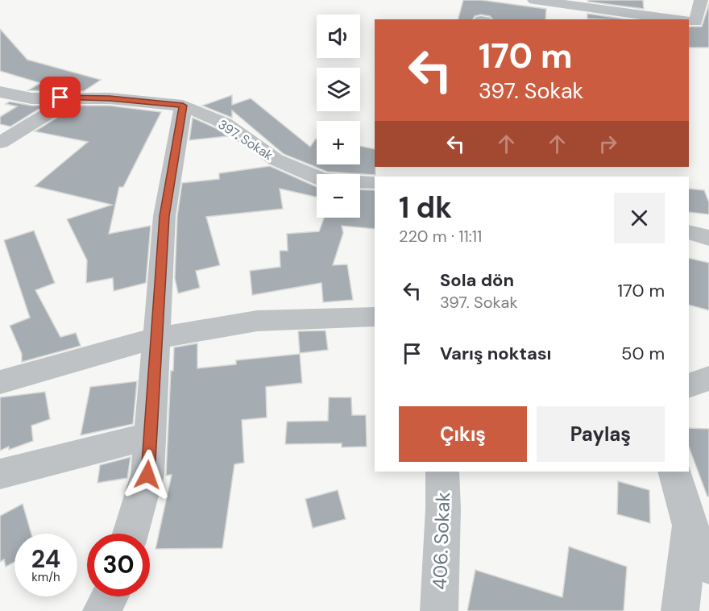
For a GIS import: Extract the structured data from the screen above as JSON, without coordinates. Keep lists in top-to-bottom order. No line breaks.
{"streets":{"street":["397. Sokak","406. Sokak"]},"page":{"map_buttons":["+","−"],"turn":["170 m","397. Sokak"],"heading":["1 dk","220 m · 11:11"],"list":[{"name":"Sola dön","note":"397. Sokak","value":"170 m"},{"name":"Varış noktası","value":"50 m"}],"buttons":["Çıkış","Paylaş"],"speed":"24 km/h","limit":"30"}}
